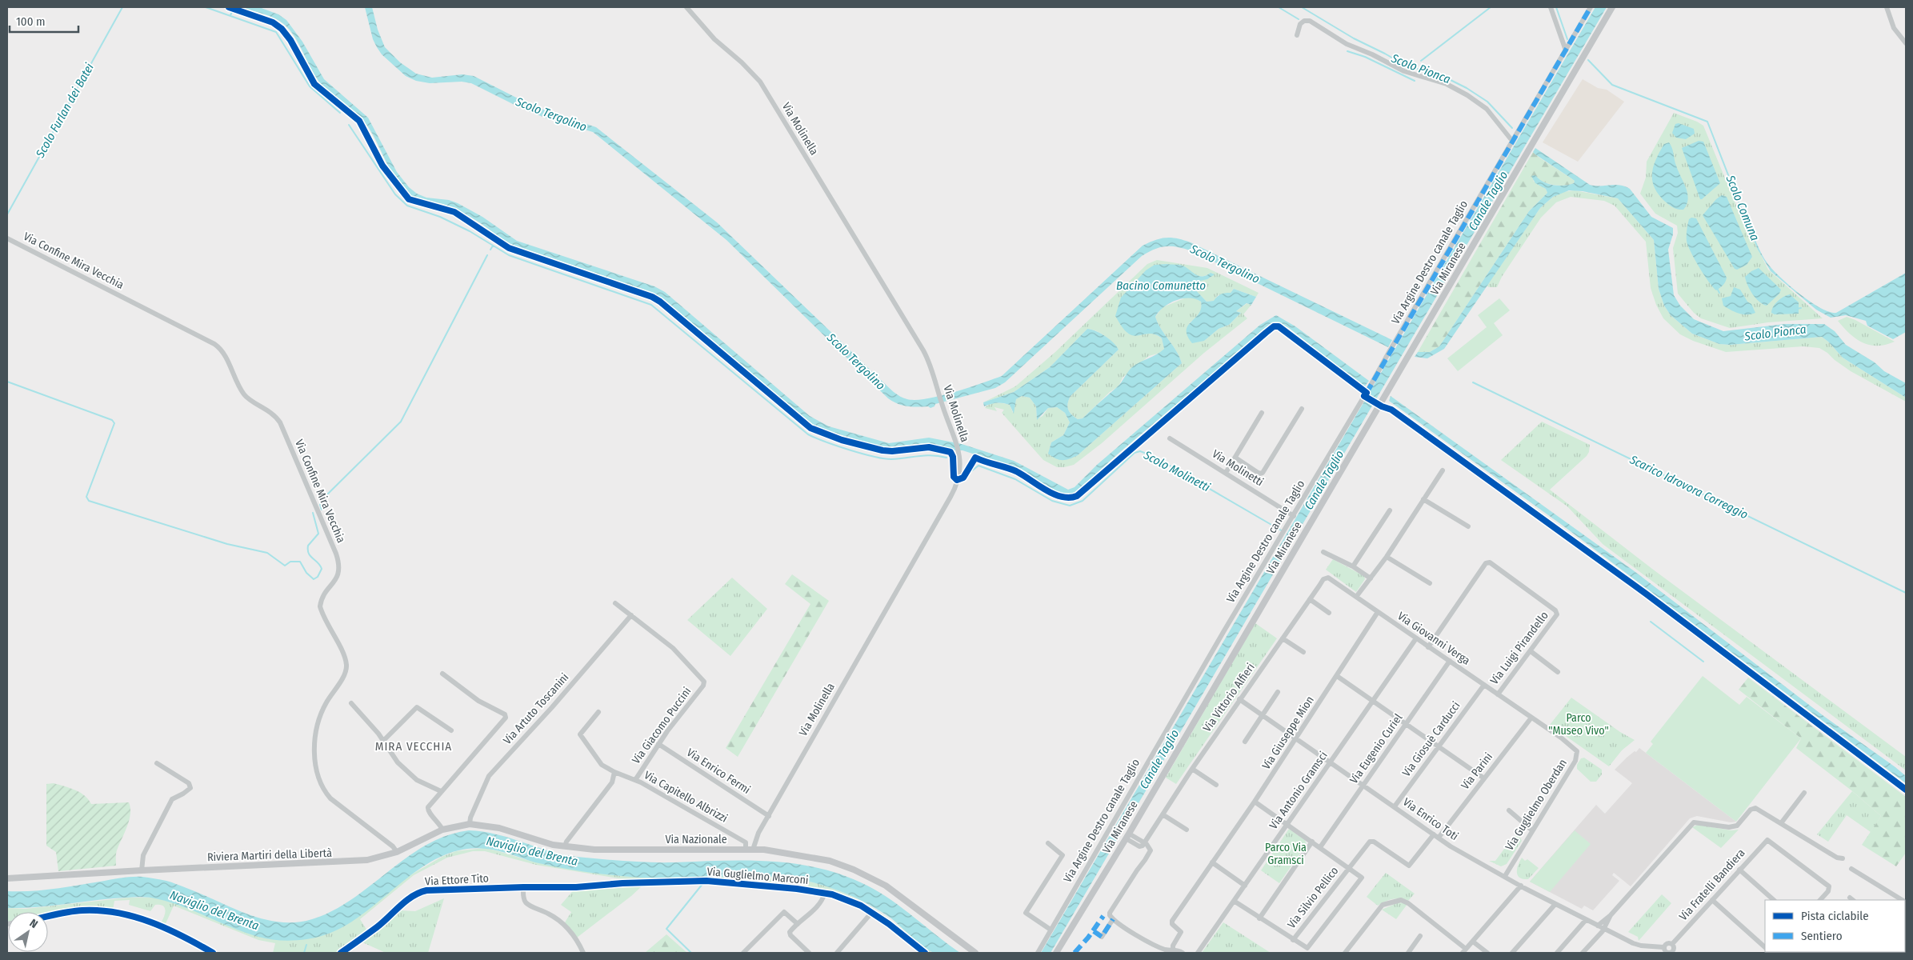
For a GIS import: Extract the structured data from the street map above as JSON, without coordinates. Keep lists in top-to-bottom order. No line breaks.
{"streets":{"main road":["Via Miranese","Via Nazionale","Riviera Martiri della Libertà"],"street":["Via Molinella","Via Confine Mira Vecchia","Via Argine Destro canale Taglio","Via Molinetti","Via Giovanni Verga","Via Luigi Pirandello","Via Vittorio Alfieri","Via Artuto Toscanini","Via Giacomo Puccini","Via Giuseppe Mion","Via Giosuè Carducci","Via Eugenio Curiel","Via Enrico Fermi","Via Parini","Via Antonio Gramsci","Via Capitello Albrizzi","Via Guglielmo Oberdan","Via Enrico Toti","Via Guglielmo Marconi","Via Ettore Tito","Via Fratelli Bandiera","Via Silvio Pellico"]},"crossings":[["Via Molinella","Via Enrico Fermi"],["Via Molinella","Via Capitello Albrizzi"],["Via Molinella","Via Nazionale"],["Via Confine Mira Vecchia","Via Nazionale"],["Via Confine Mira Vecchia","Riviera Martiri della Libertà"],["Via Argine Destro canale Taglio","Via Molinetti"],["Via Giovanni Verga","Via Luigi Pirandello"],["Via Giovanni Verga","Via Vittorio Alfieri"],["Via Giovanni Verga","Via Giuseppe Mion"],["Via Giovanni Verga","Via Giosuè Carducci"],["Via Giovanni Verga","Via Eugenio Curiel"],["Via Giovanni Verga","Via Parini"],["Via Giovanni Verga","Via Antonio Gramsci"],["Via Giovanni Verga","Via Guglielmo Oberdan"],["Via Vittorio Alfieri","Via Enrico Toti"],["Via Artuto Toscanini","Via Giacomo Puccini"],["Via Artuto Toscanini","Via Nazionale"],["Via Giacomo Puccini","Via Enrico Fermi"],["Via Giacomo Puccini","Via Capitello Albrizzi"],["Via Giuseppe Mion","Via Enrico Toti"],["Via Giosuè Carducci","Via Enrico Toti"],["Via Eugenio Curiel","Via Enrico Toti"],["Via Parini","Via Guglielmo Oberdan"],["Via Parini","Via Enrico Toti"],["Via Parini","Via Silvio Pellico"],["Via Antonio Gramsci","Via Enrico Toti"],["Via Capitello Albrizzi","Via Nazionale"],["Via Guglielmo Oberdan","Via Enrico Toti"],["Via Nazionale","Riviera Martiri della Libertà"],["Via Guglielmo Marconi","Via Ettore Tito"]],"districts":["MIRA VECCHIA"],"water":["Scolo Pionca","Scolo Furlan dei Batei","Scolo Tergolino","Canale Taglio","Scolo Comuna","Bacino Comunetto","Scolo Molinetti","Scarico Idrovora Correggio","Naviglio del Brenta"],"parks":["Parco \"Museo Vivo\"","Parco Via Gramsci"],"legend":["Pista ciclabile","Sentiero"],"scale_bar":"100 m","north":"top right"}
